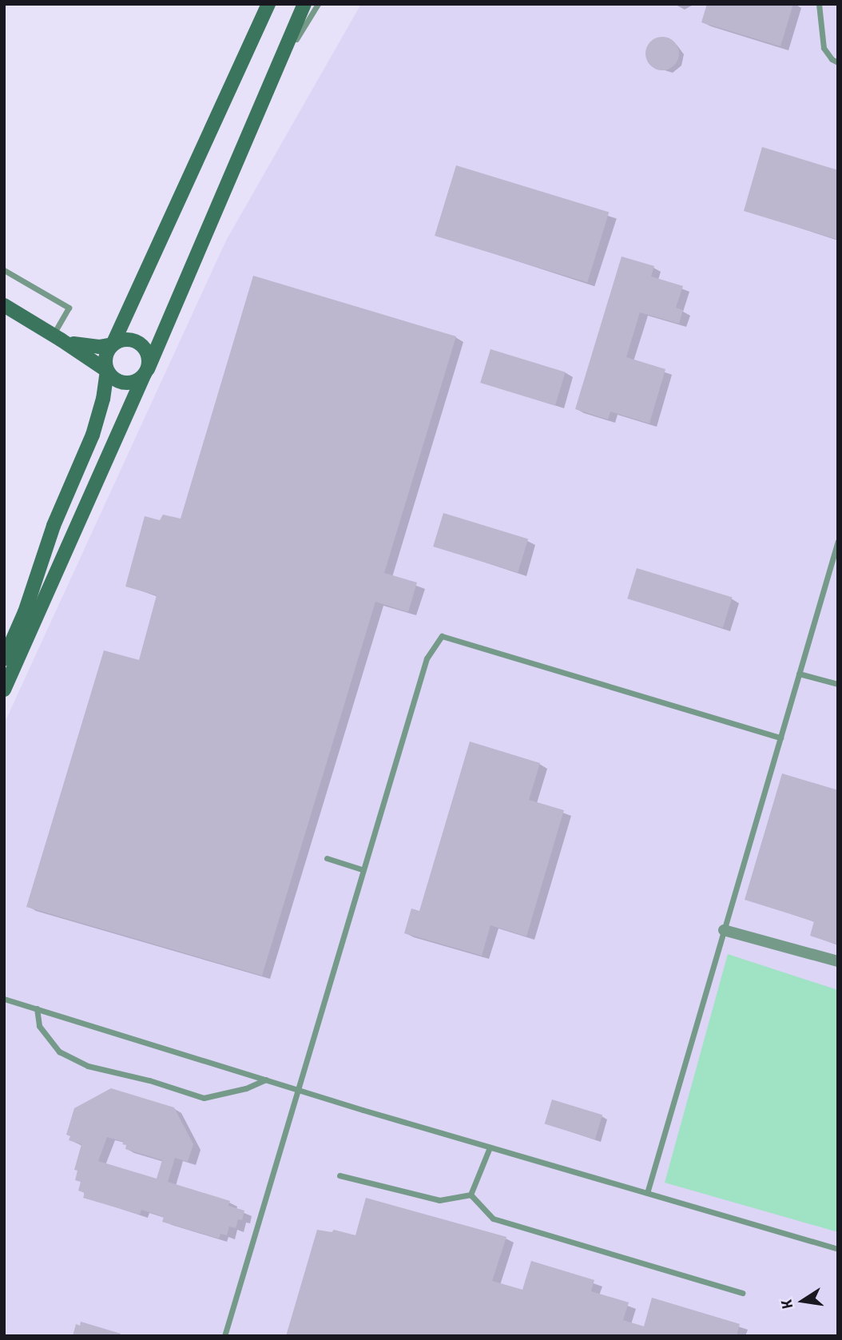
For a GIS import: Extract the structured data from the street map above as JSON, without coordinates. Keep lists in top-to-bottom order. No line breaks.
{"north":"left"}
